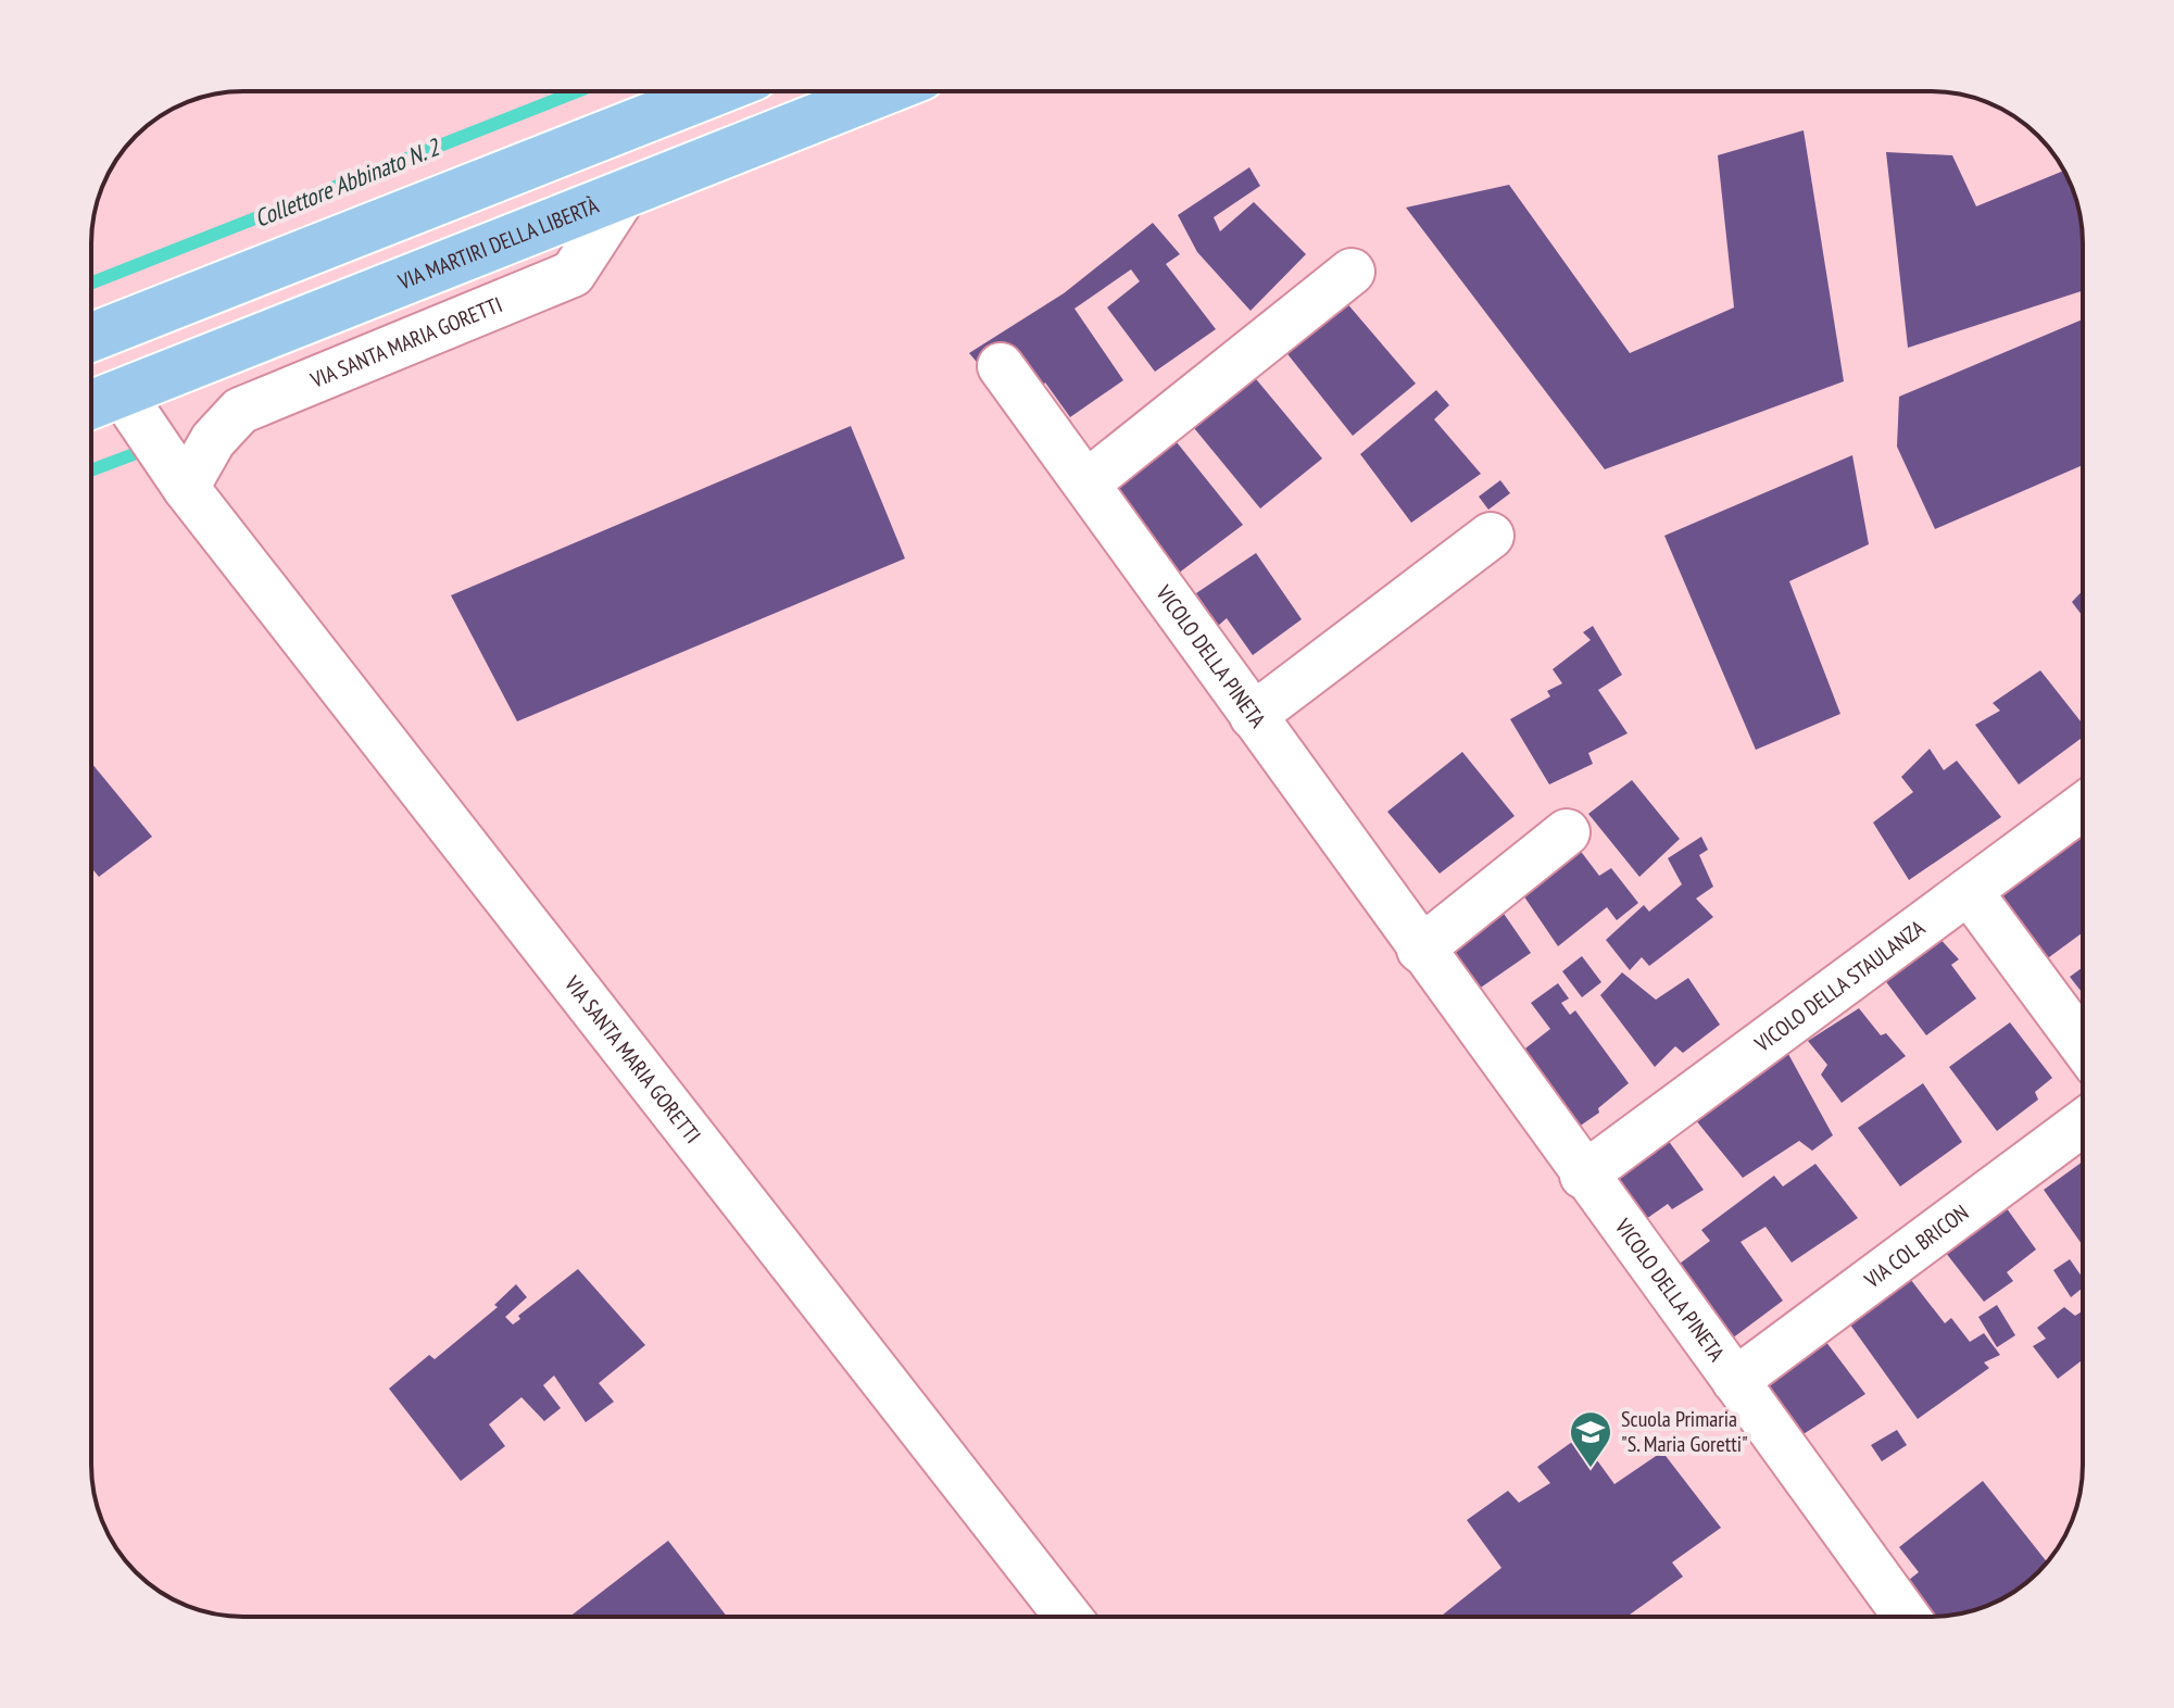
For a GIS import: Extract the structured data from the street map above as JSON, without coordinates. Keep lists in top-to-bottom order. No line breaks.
{"streets":{"main road":["VIA MARTIRI DELLA LIBERTÀ"],"street":["VIA SANTA MARIA GORETTI","VICOLO DELLA PINETA","VICOLO DELLA STAULANZA","VIA COL BRICON"]},"crossings":[["VIA MARTIRI DELLA LIBERTÀ","VIA SANTA MARIA GORETTI"],["VICOLO DELLA PINETA","VICOLO DELLA STAULANZA"],["VICOLO DELLA PINETA","VIA COL BRICON"]],"water":["Collettore Abbinato N. 2"],"places":{"school or university":["Scuola Primaria \"S. Maria Goretti\""]}}
